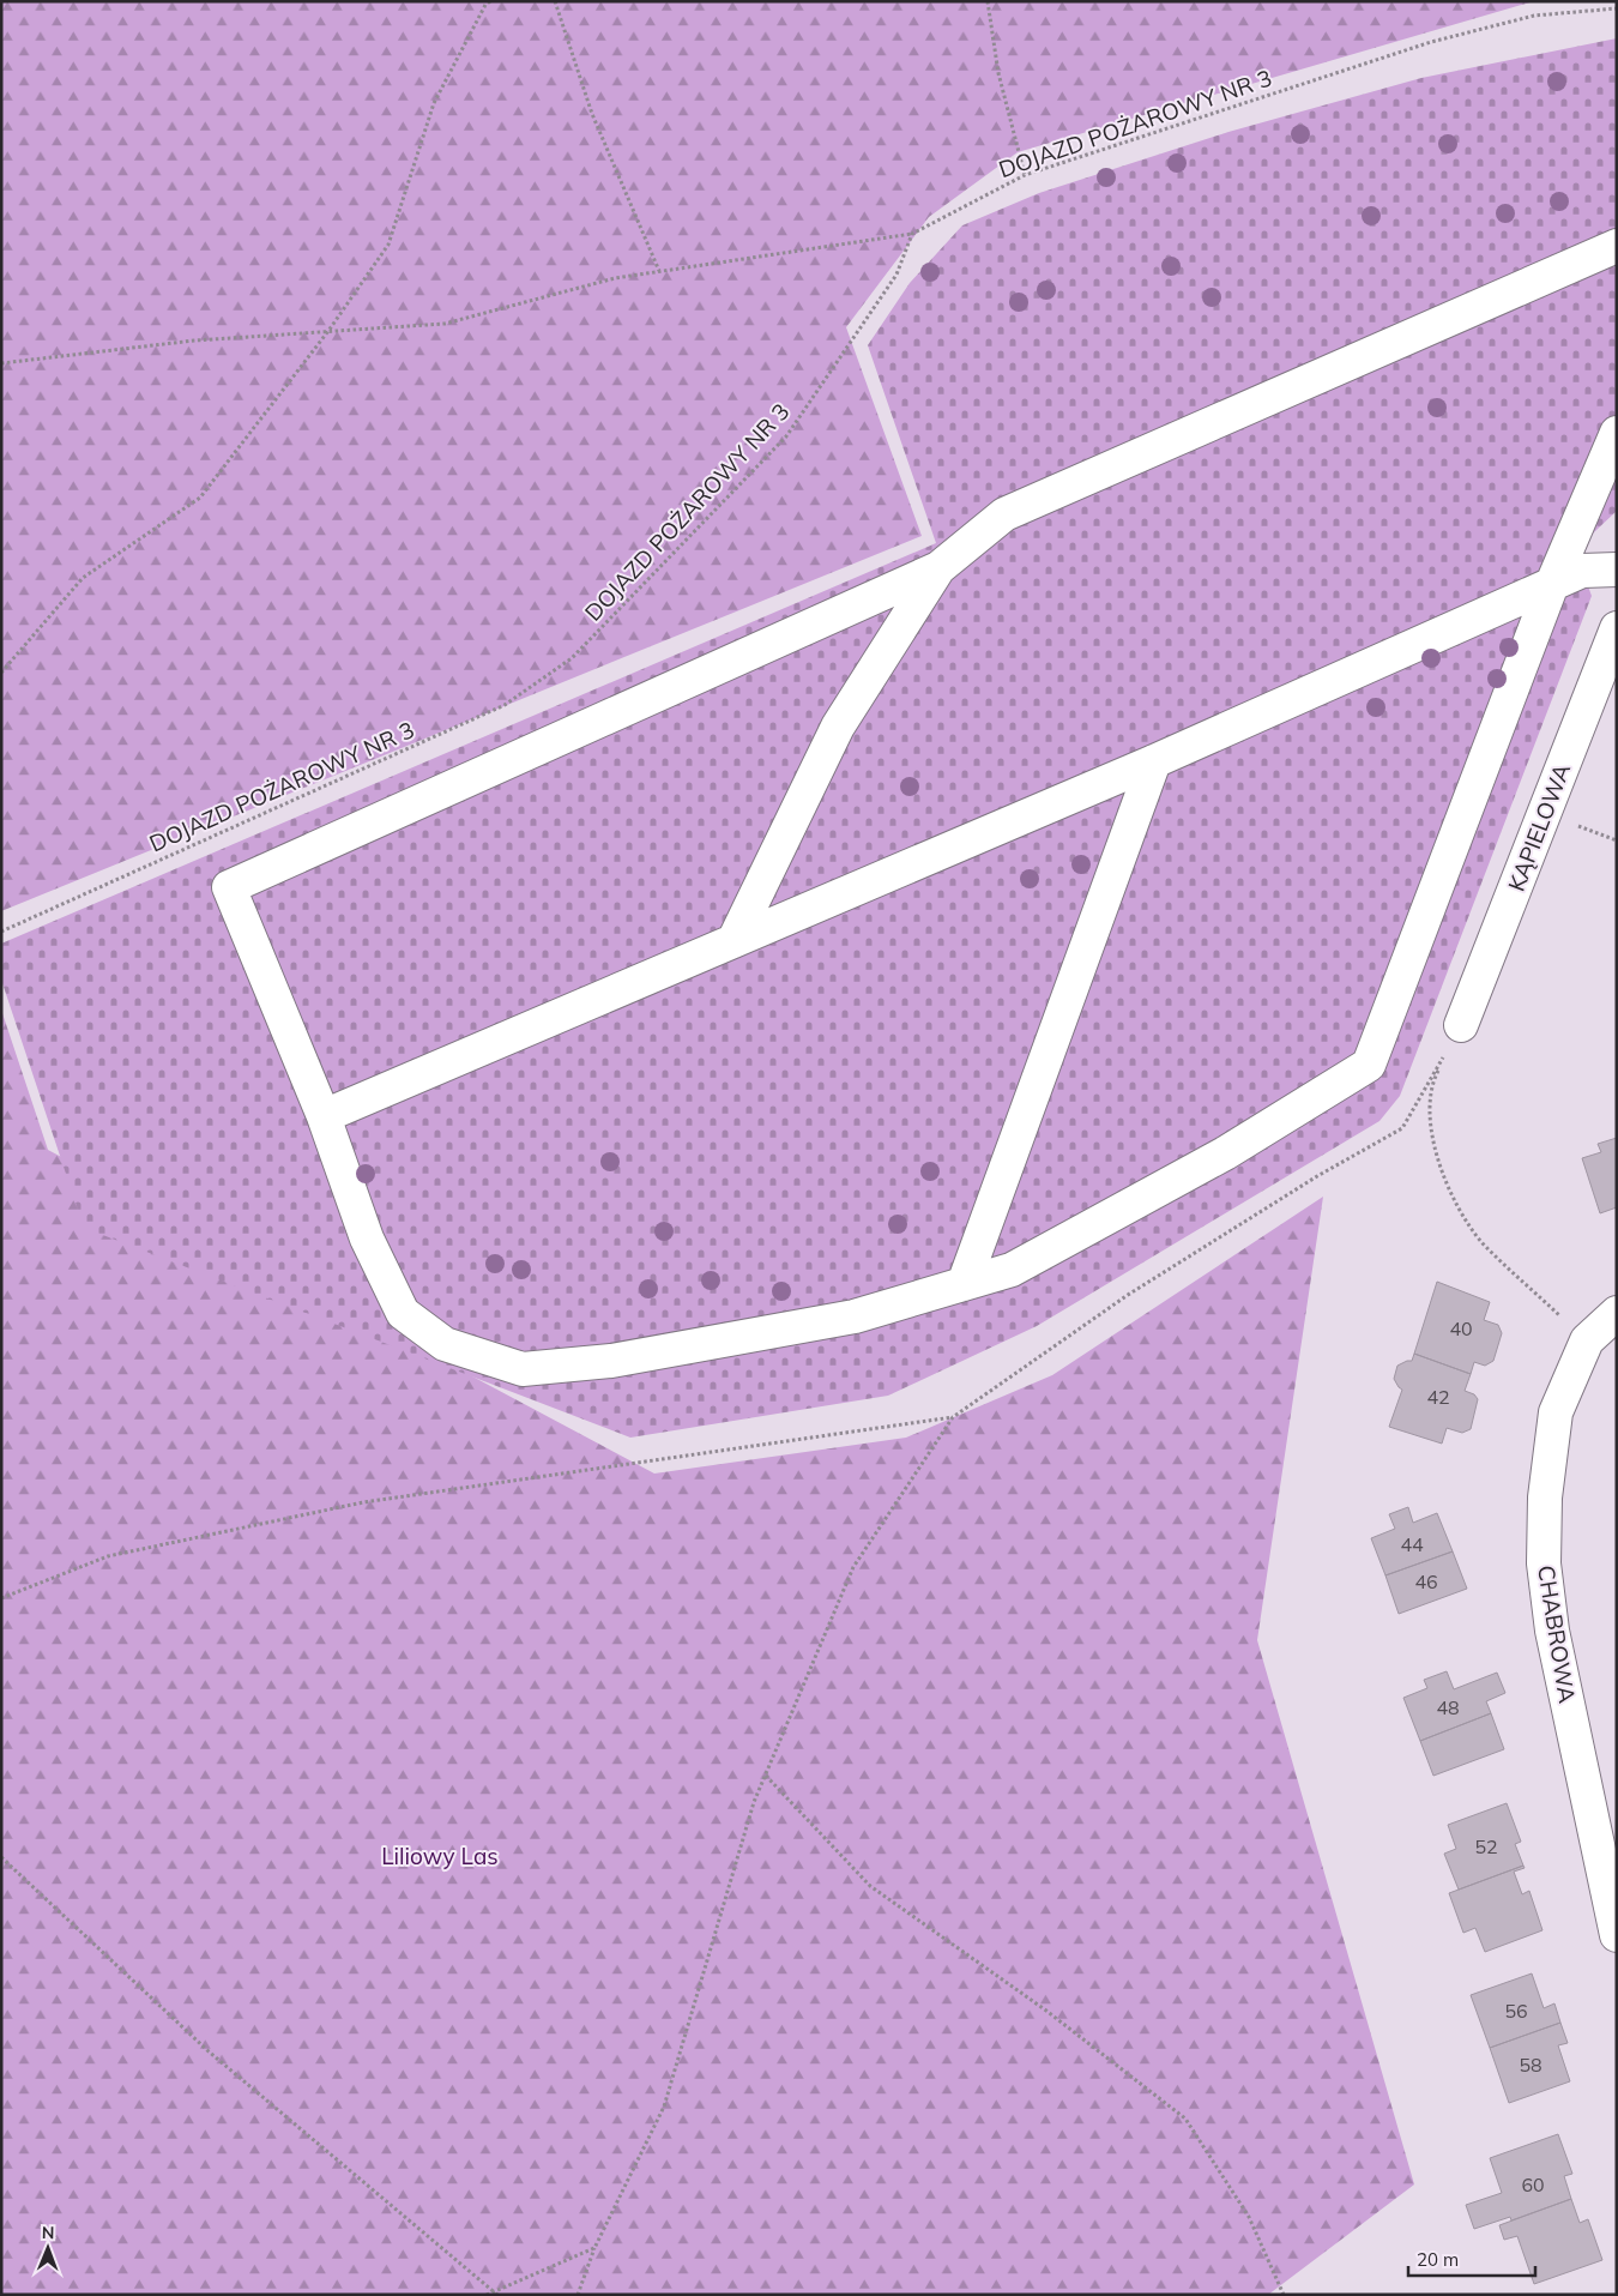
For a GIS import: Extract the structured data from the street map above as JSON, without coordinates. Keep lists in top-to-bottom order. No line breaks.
{"streets":{"street":["KĄPIELOWA","CHABROWA"],"path":["DOJAZD POŻAROWY NR 3"]},"parks":["Liliowy Las"],"house_numbers":["40","42","44","46","48","52","56","58","60"],"scale_bar":"20 m","north":"top"}
